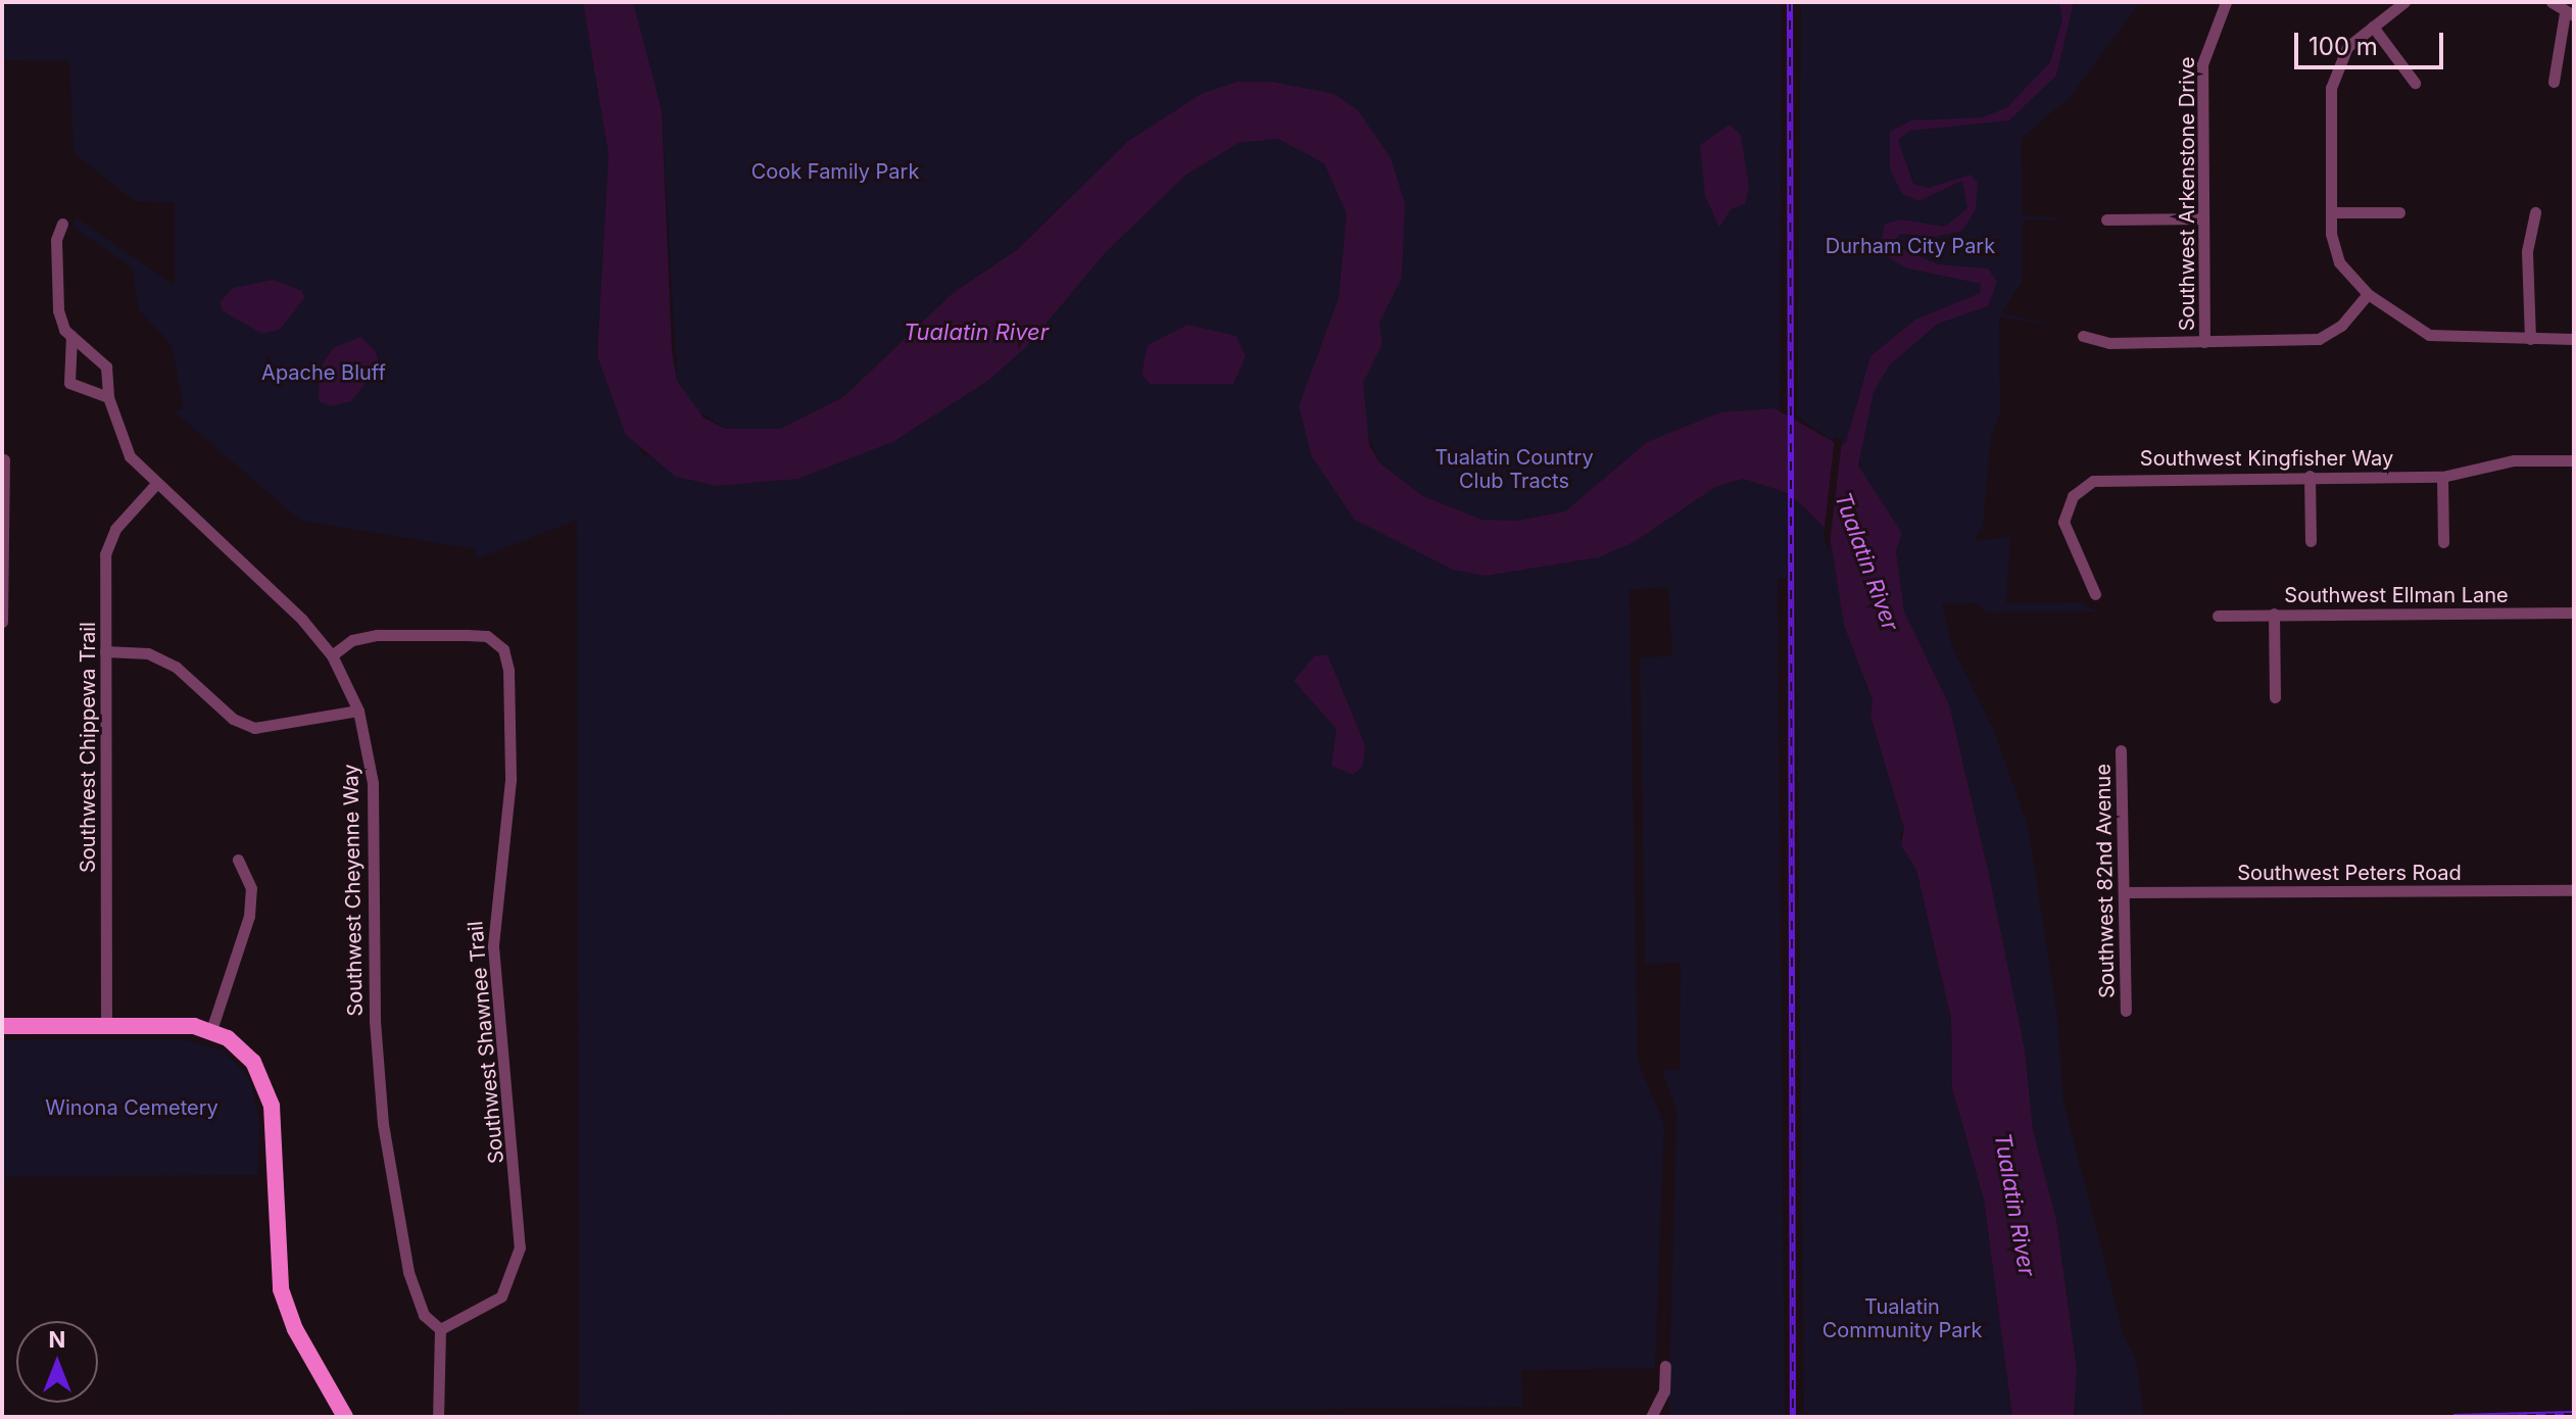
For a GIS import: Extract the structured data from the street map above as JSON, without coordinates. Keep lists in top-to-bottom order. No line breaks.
{"streets":{"street":["Southwest Arkenstone Drive","Southwest Kingfisher Way","Southwest Ellman Lane","Southwest Chippewa Trail","Southwest Peters Road","Southwest 82nd Avenue","Southwest Cheyenne Way","Southwest Shawnee Trail"]},"crossings":[["Southwest Chippewa Trail","Southwest Cheyenne Way"],["Southwest Peters Road","Southwest 82nd Avenue"],["Southwest Cheyenne Way","Southwest Shawnee Trail"]],"water":["Tualatin River"],"parks":["Cook Family Park","Durham City Park","Apache Bluff","Tualatin Country Club Tracts","Winona Cemetery","Tualatin Community Park"],"scale_bar":"100 m","north":"top"}
